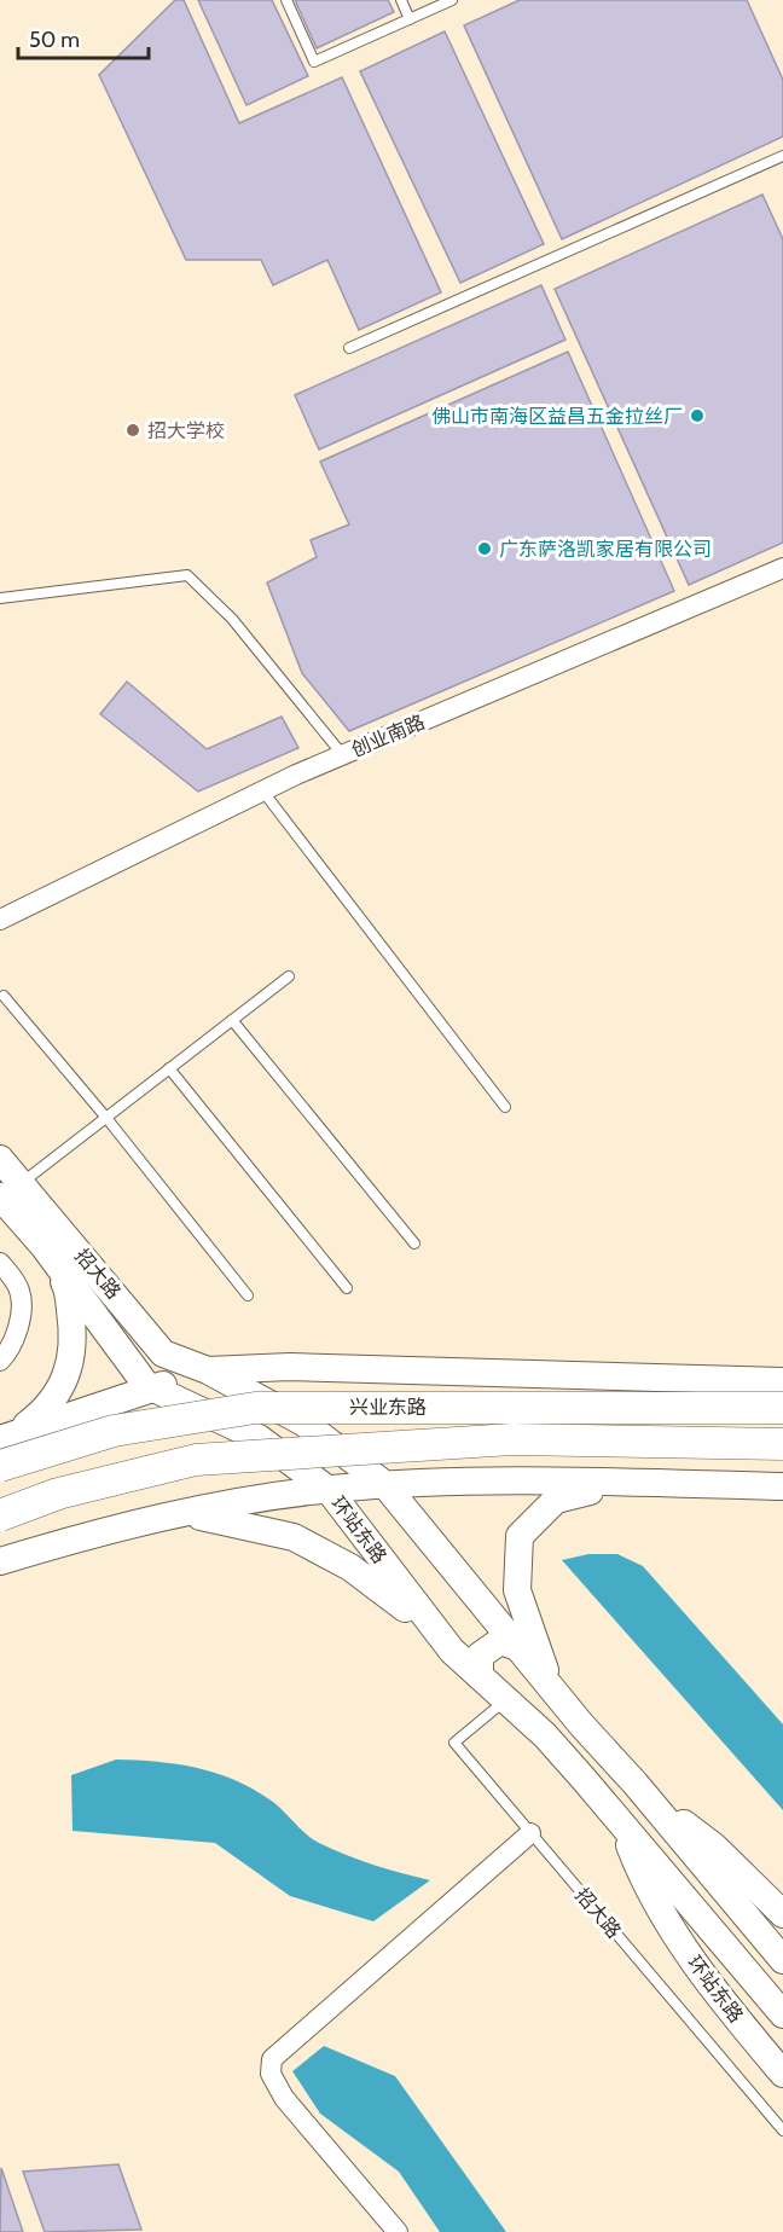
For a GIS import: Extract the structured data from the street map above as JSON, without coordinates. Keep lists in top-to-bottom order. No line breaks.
{"streets":{"main road":["招大路","兴业东路","环站东路"],"street":["创业南路"]},"crossings":[["招大路","环站东路"]],"places":["佛山市南海区益昌五金拉丝厂","招大学校","广东萨洛凯家居有限公司"],"scale_bar":"50 m"}
